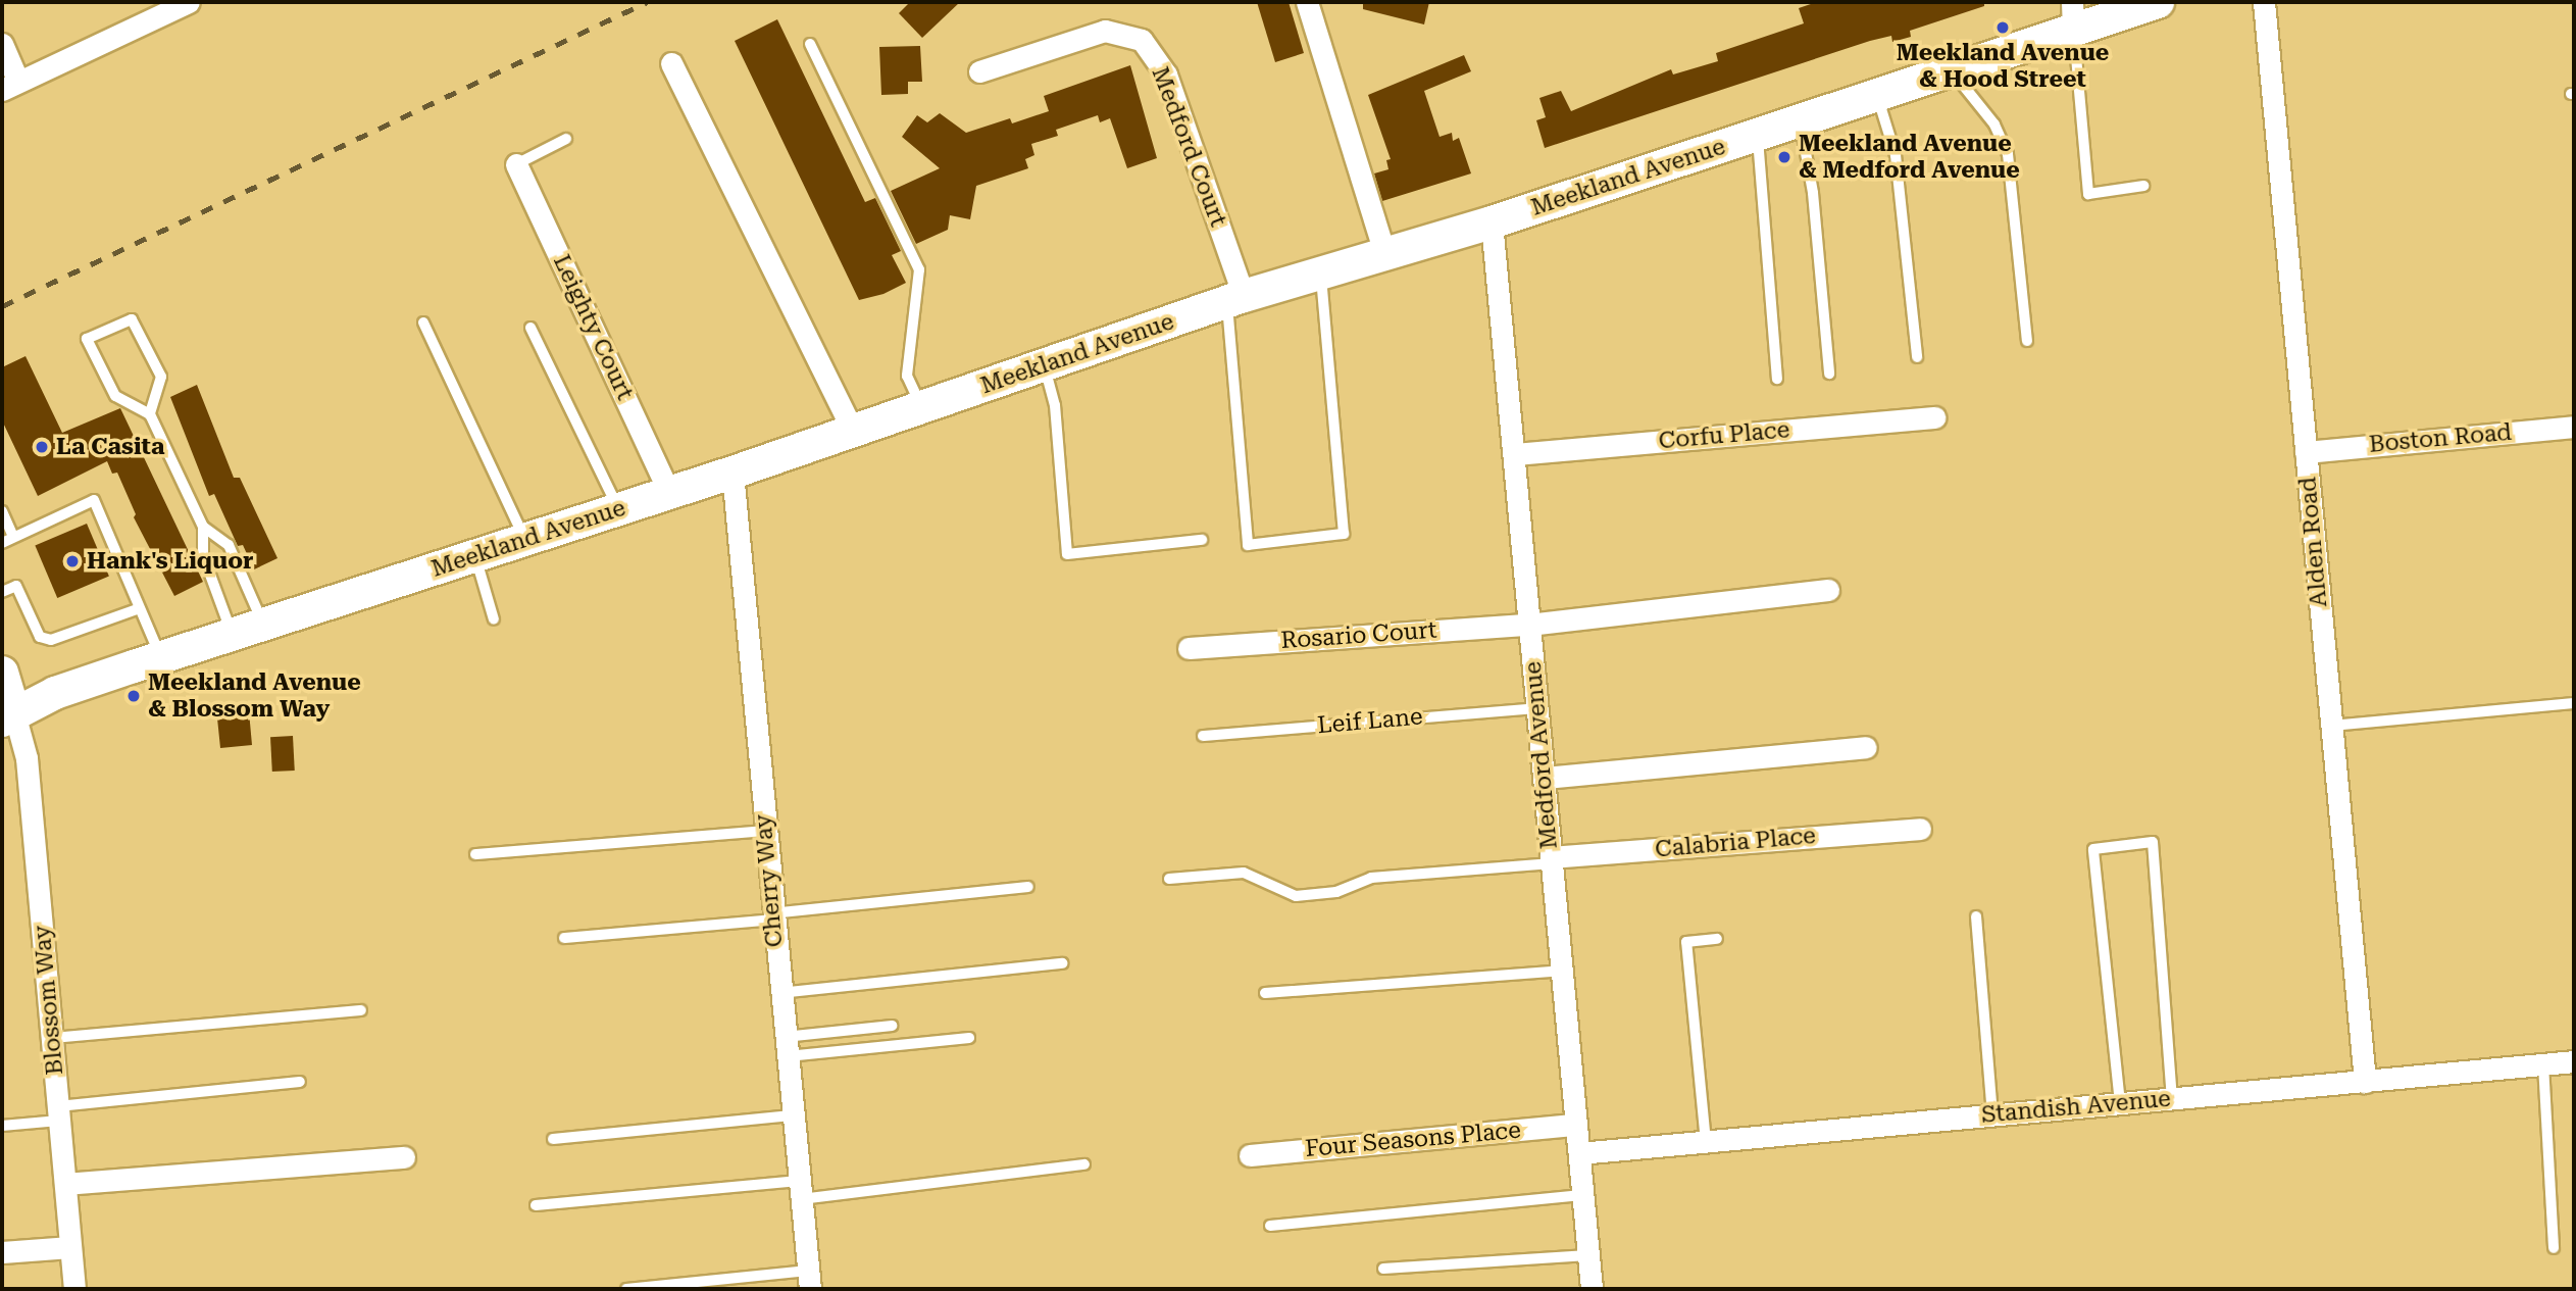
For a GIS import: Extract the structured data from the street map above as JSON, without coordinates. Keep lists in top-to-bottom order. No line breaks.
{"streets":{"main road":["Meekland Avenue"],"street":["Medford Court","Leighty Court","Corfu Place","Boston Road","Alden Road","Rosario Court","Medford Avenue","Calabria Place","Cherry Way","Blossom Way","Standish Avenue","Four Seasons Place"],"lane":["Leif Lane"]},"crossings":[["Medford Court","Meekland Avenue"],["Meekland Avenue","Leighty Court"],["Meekland Avenue","Medford Avenue"],["Meekland Avenue","Cherry Way"],["Meekland Avenue","Blossom Way"],["Corfu Place","Medford Avenue"],["Boston Road","Alden Road"],["Alden Road","Standish Avenue"],["Rosario Court","Medford Avenue"],["Leif Lane","Medford Avenue"],["Medford Avenue","Calabria Place"],["Medford Avenue","Standish Avenue"],["Medford Avenue","Four Seasons Place"]],"places":["Meekland Avenue & Hood Street","Meekland Avenue & Medford Avenue","La Casita","Hank's Liquor","Meekland Avenue & Blossom Way"]}
